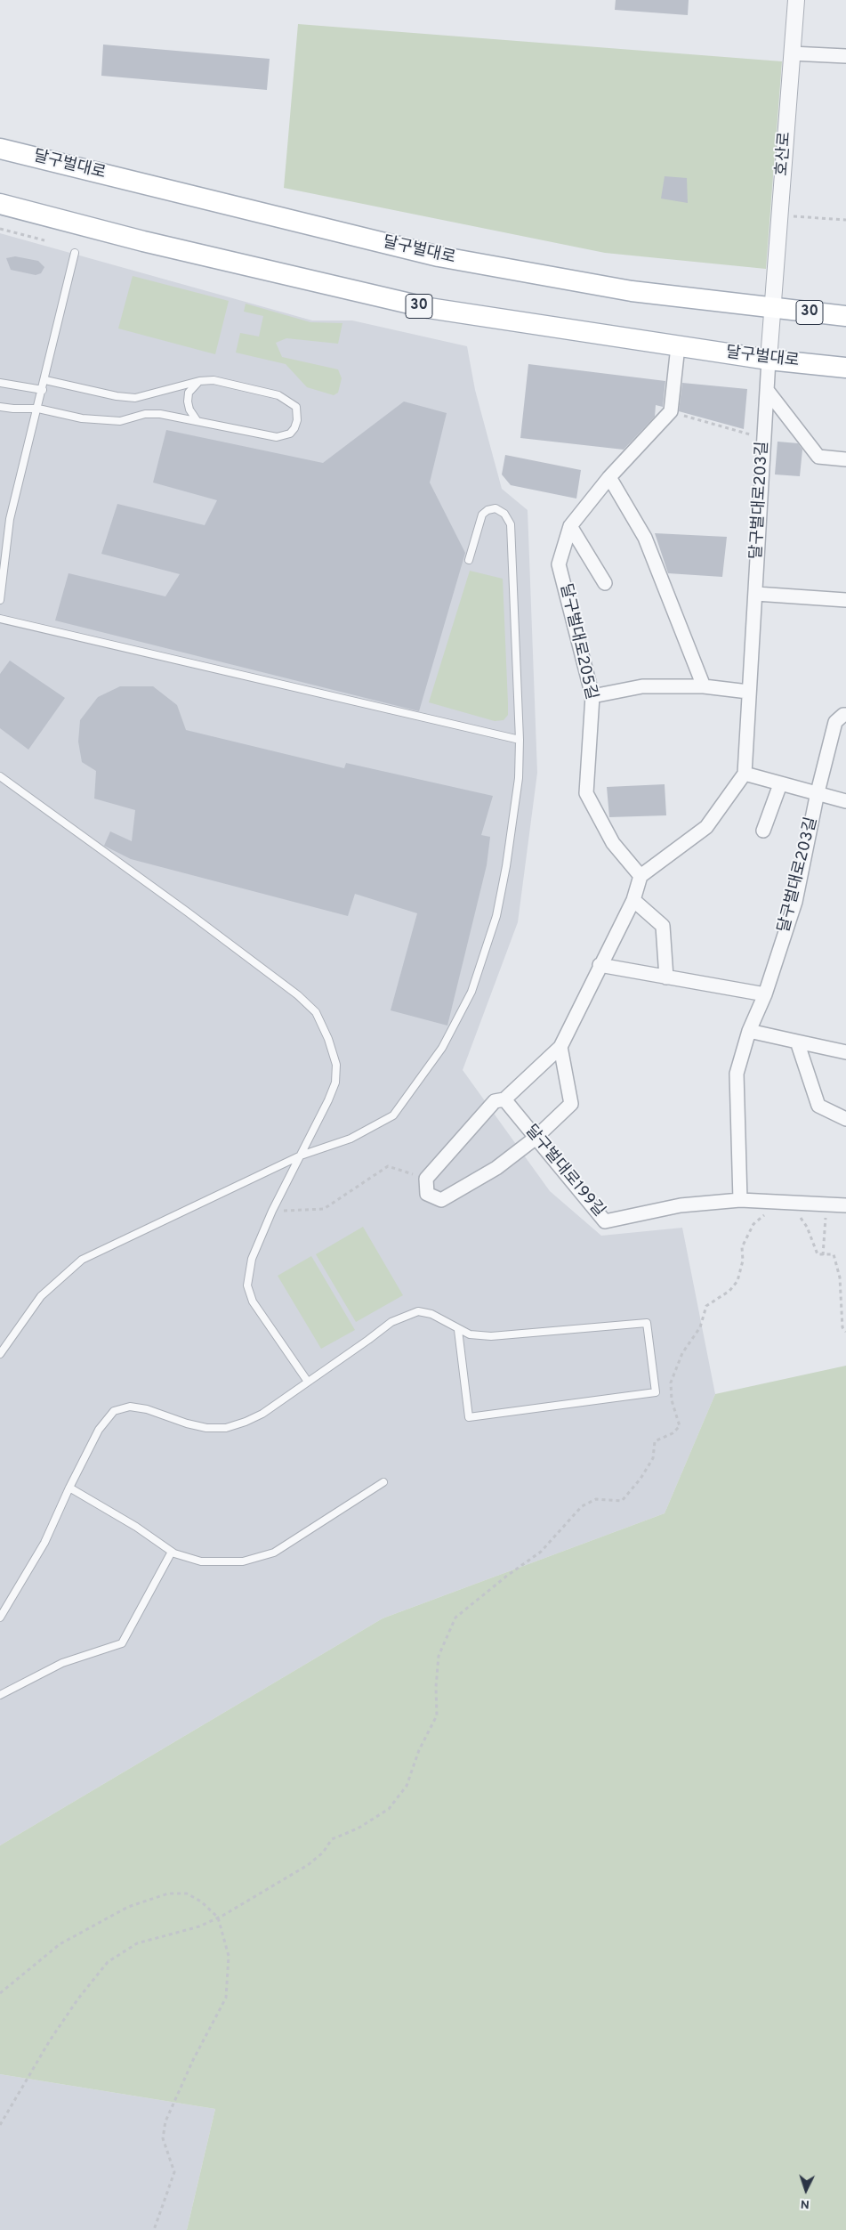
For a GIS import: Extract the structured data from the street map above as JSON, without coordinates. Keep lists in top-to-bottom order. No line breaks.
{"streets":{"main road":["달구벌대로","30"],"street":["호산로","달구벌대로203길","달구벌대로205길","달구벌대로199길"]},"crossings":[["호산로","달구벌대로"],["호산로","달구벌대로203길"],["달구벌대로","달구벌대로203길"],["달구벌대로203길","달구벌대로199길"]],"north":"bottom"}
